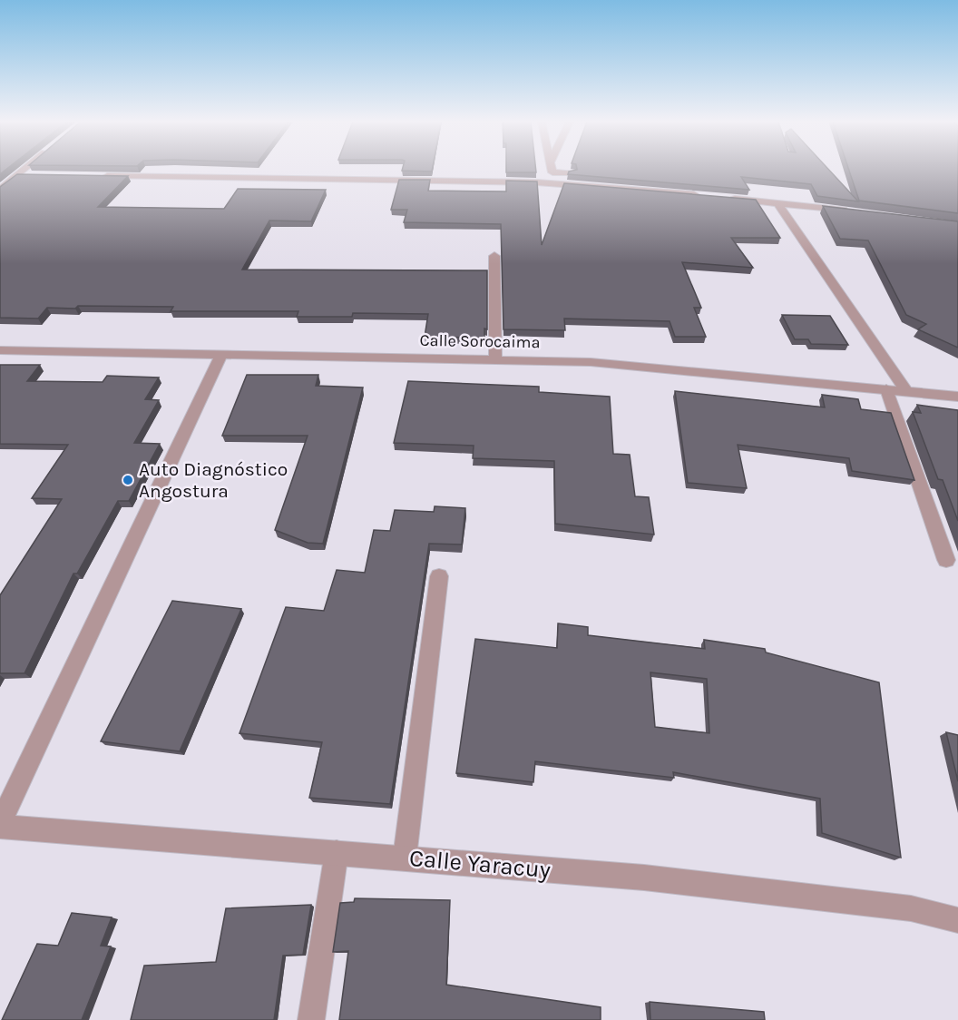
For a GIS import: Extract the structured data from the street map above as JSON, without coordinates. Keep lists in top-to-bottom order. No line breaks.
{"streets":{"street":["Calle Sorocaima","Calle Yaracuy"]},"places":["Auto Diagnóstico Angostura"]}
